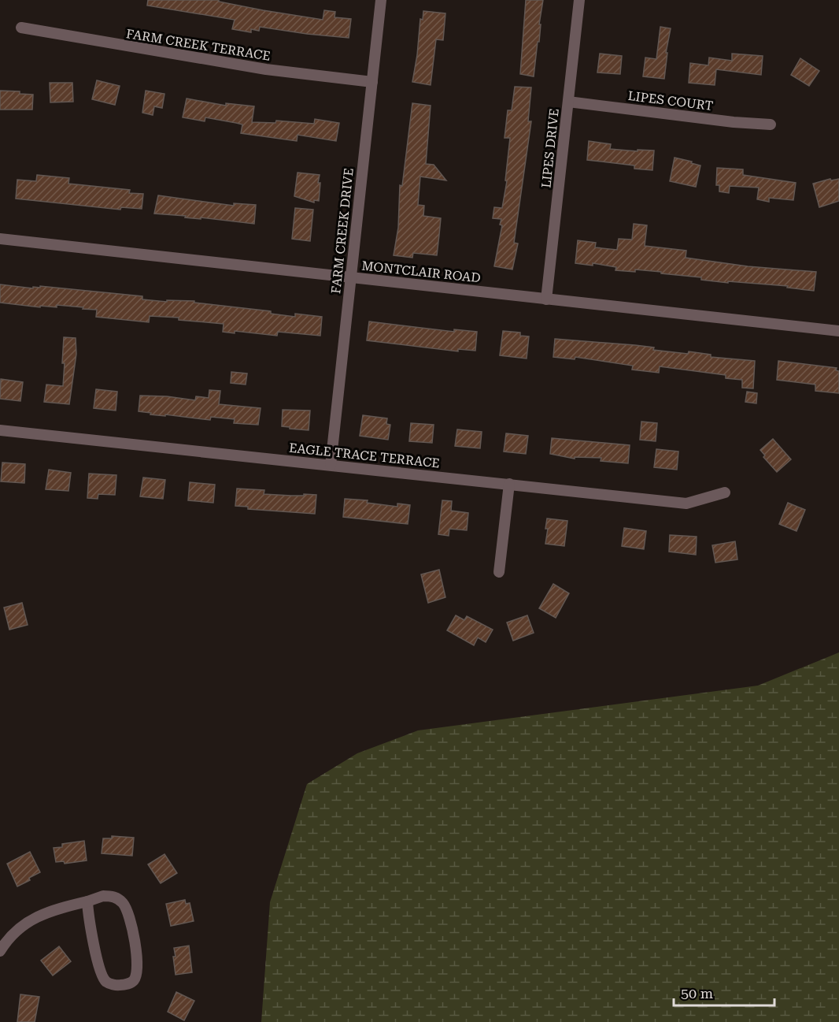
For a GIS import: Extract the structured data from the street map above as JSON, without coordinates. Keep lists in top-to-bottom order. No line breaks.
{"streets":{"street":["FARM CREEK TERRACE","LIPES COURT","LIPES DRIVE","FARM CREEK DRIVE","MONTCLAIR ROAD","EAGLE TRACE TERRACE"]},"crossings":[["FARM CREEK TERRACE","FARM CREEK DRIVE"],["LIPES COURT","LIPES DRIVE"],["LIPES DRIVE","MONTCLAIR ROAD"],["FARM CREEK DRIVE","MONTCLAIR ROAD"],["FARM CREEK DRIVE","EAGLE TRACE TERRACE"]],"scale_bar":"50 m"}
